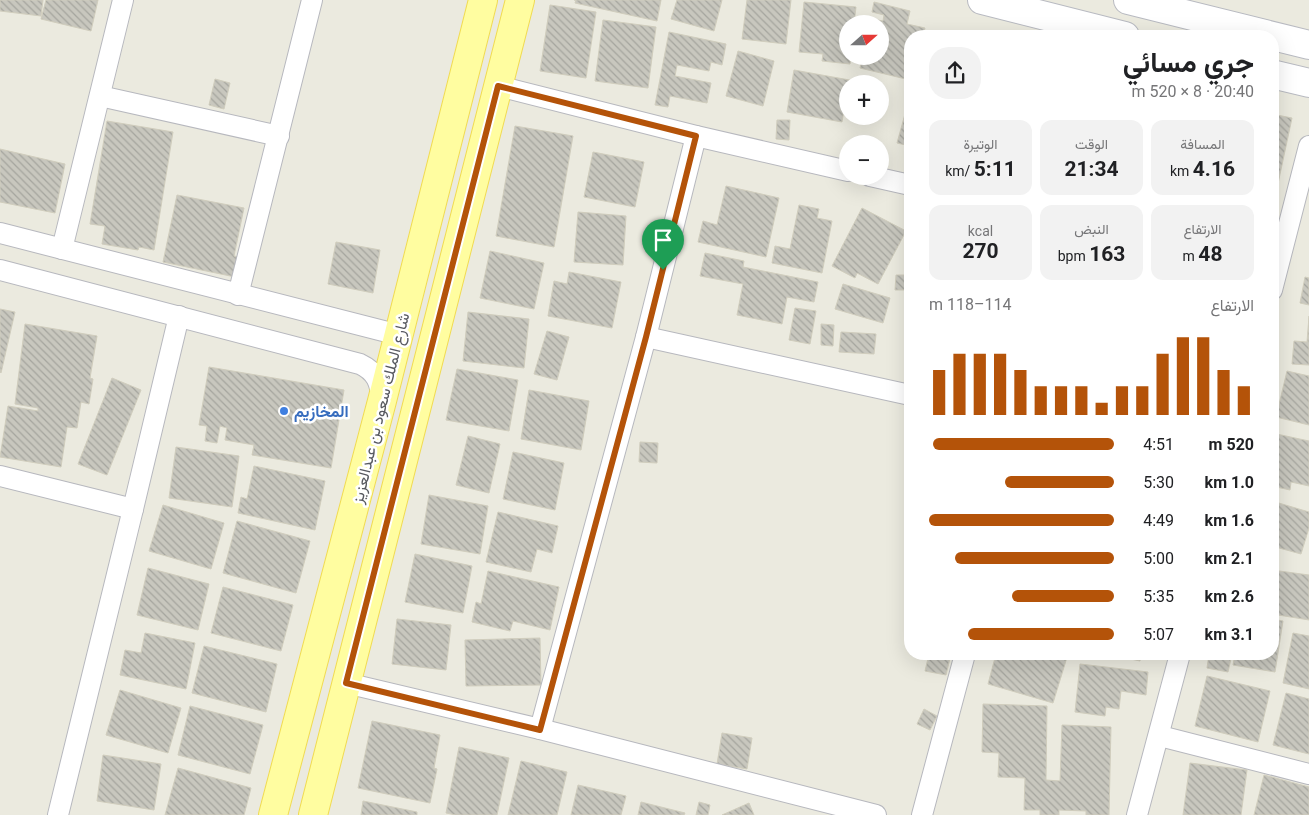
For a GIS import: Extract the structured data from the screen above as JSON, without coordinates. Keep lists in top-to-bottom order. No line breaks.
{"streets":{"main road":["شارع الملك سعود بن عبدالعزيز"]},"places":["المخازيم"],"north":"right","page":{"map_buttons":["+","−"],"heading":["جري مسائي","20:40 · 8 × 520 m"],"stats":[["المسافة","4.16 km"],["الوقت","21:34"],["الوتيرة","5:11 /km"],["الارتفاع","48 m"],["النبض","163 bpm"],["kcal","270"]],"chart":["الارتفاع","114–118 m"],"list":[{"name":"520 m","note":"4:51"},{"name":"1.0 km","note":"5:30"},{"name":"1.6 km","note":"4:49"},{"name":"2.1 km","note":"5:00"},{"name":"2.6 km","note":"5:35"},{"name":"3.1 km","note":"5:07"}]}}
